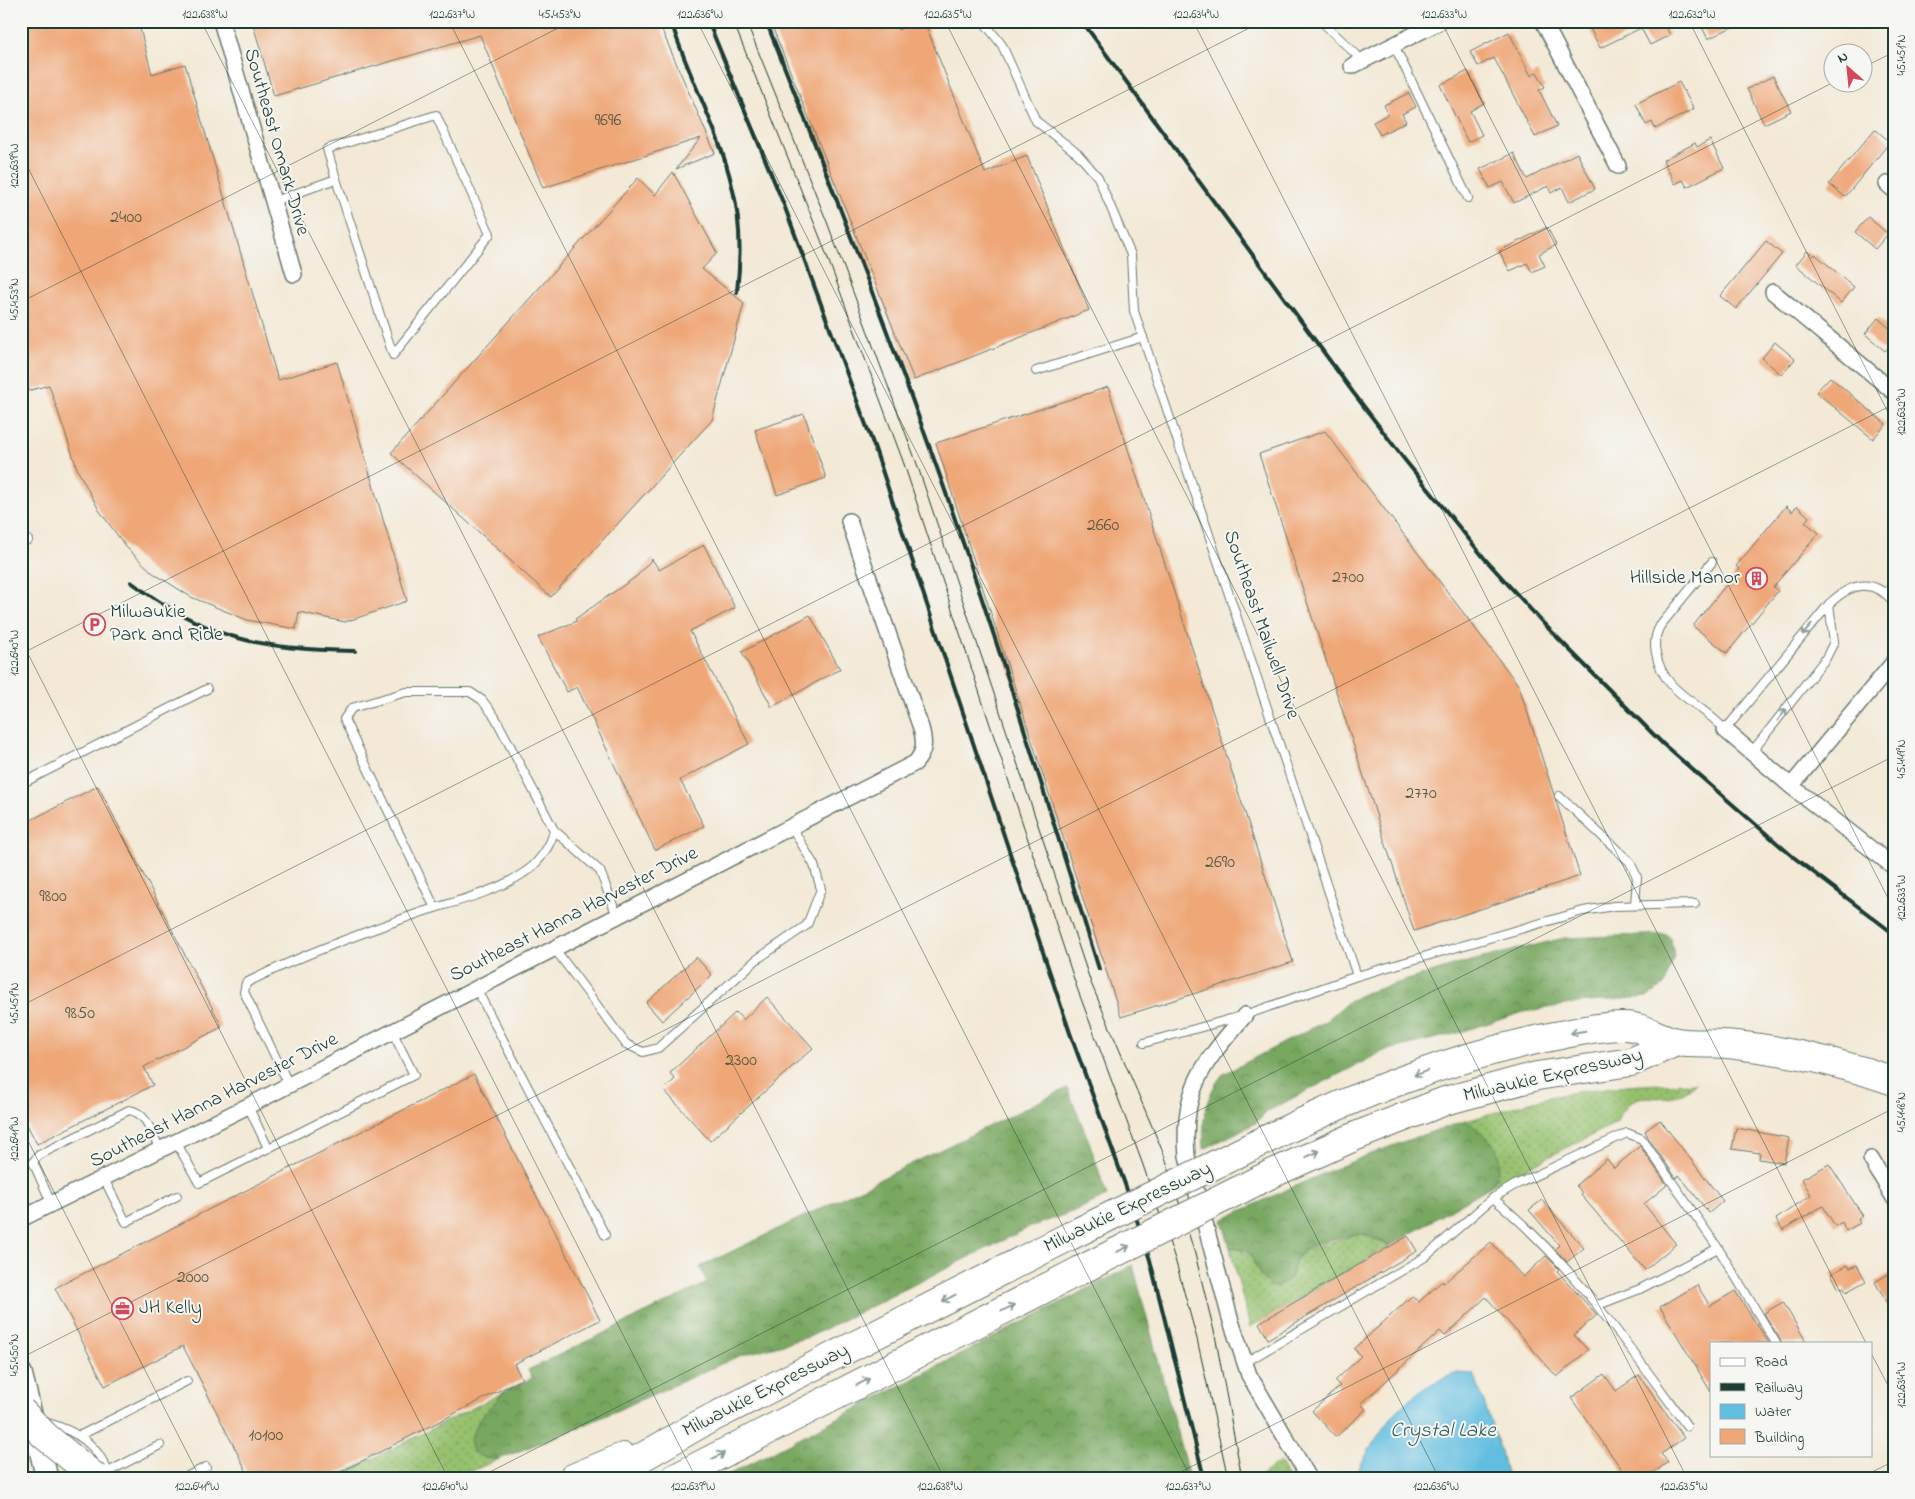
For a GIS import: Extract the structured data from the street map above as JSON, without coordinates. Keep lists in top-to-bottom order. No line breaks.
{"streets":{"highway":["Milwaukie Expressway"],"street":["Southeast Omark Drive","Southeast Hanna Harvester Drive"],"lane":["Southeast Mailwell Drive"]},"water":["Crystal Lake"],"places":{"building":["Hillside Manor"],"parking":["Milwaukie Park and Ride"],"office":["JH Kelly"]},"house_numbers":["9696","2400","2660","2700","2770","2690","9800","9850","2300","2000","10100"],"legend":["Road","Railway","Water","Building"],"north":"top left","coordinates":["122.638°W","122.637°W","45.453°N","122.636°W","122.635°W","122.634°W","122.633°W","122.632°W","45.451°N","122.639°W","122.640°W","45.449°N","45.448°N","122.641°W","45.450°N"]}
